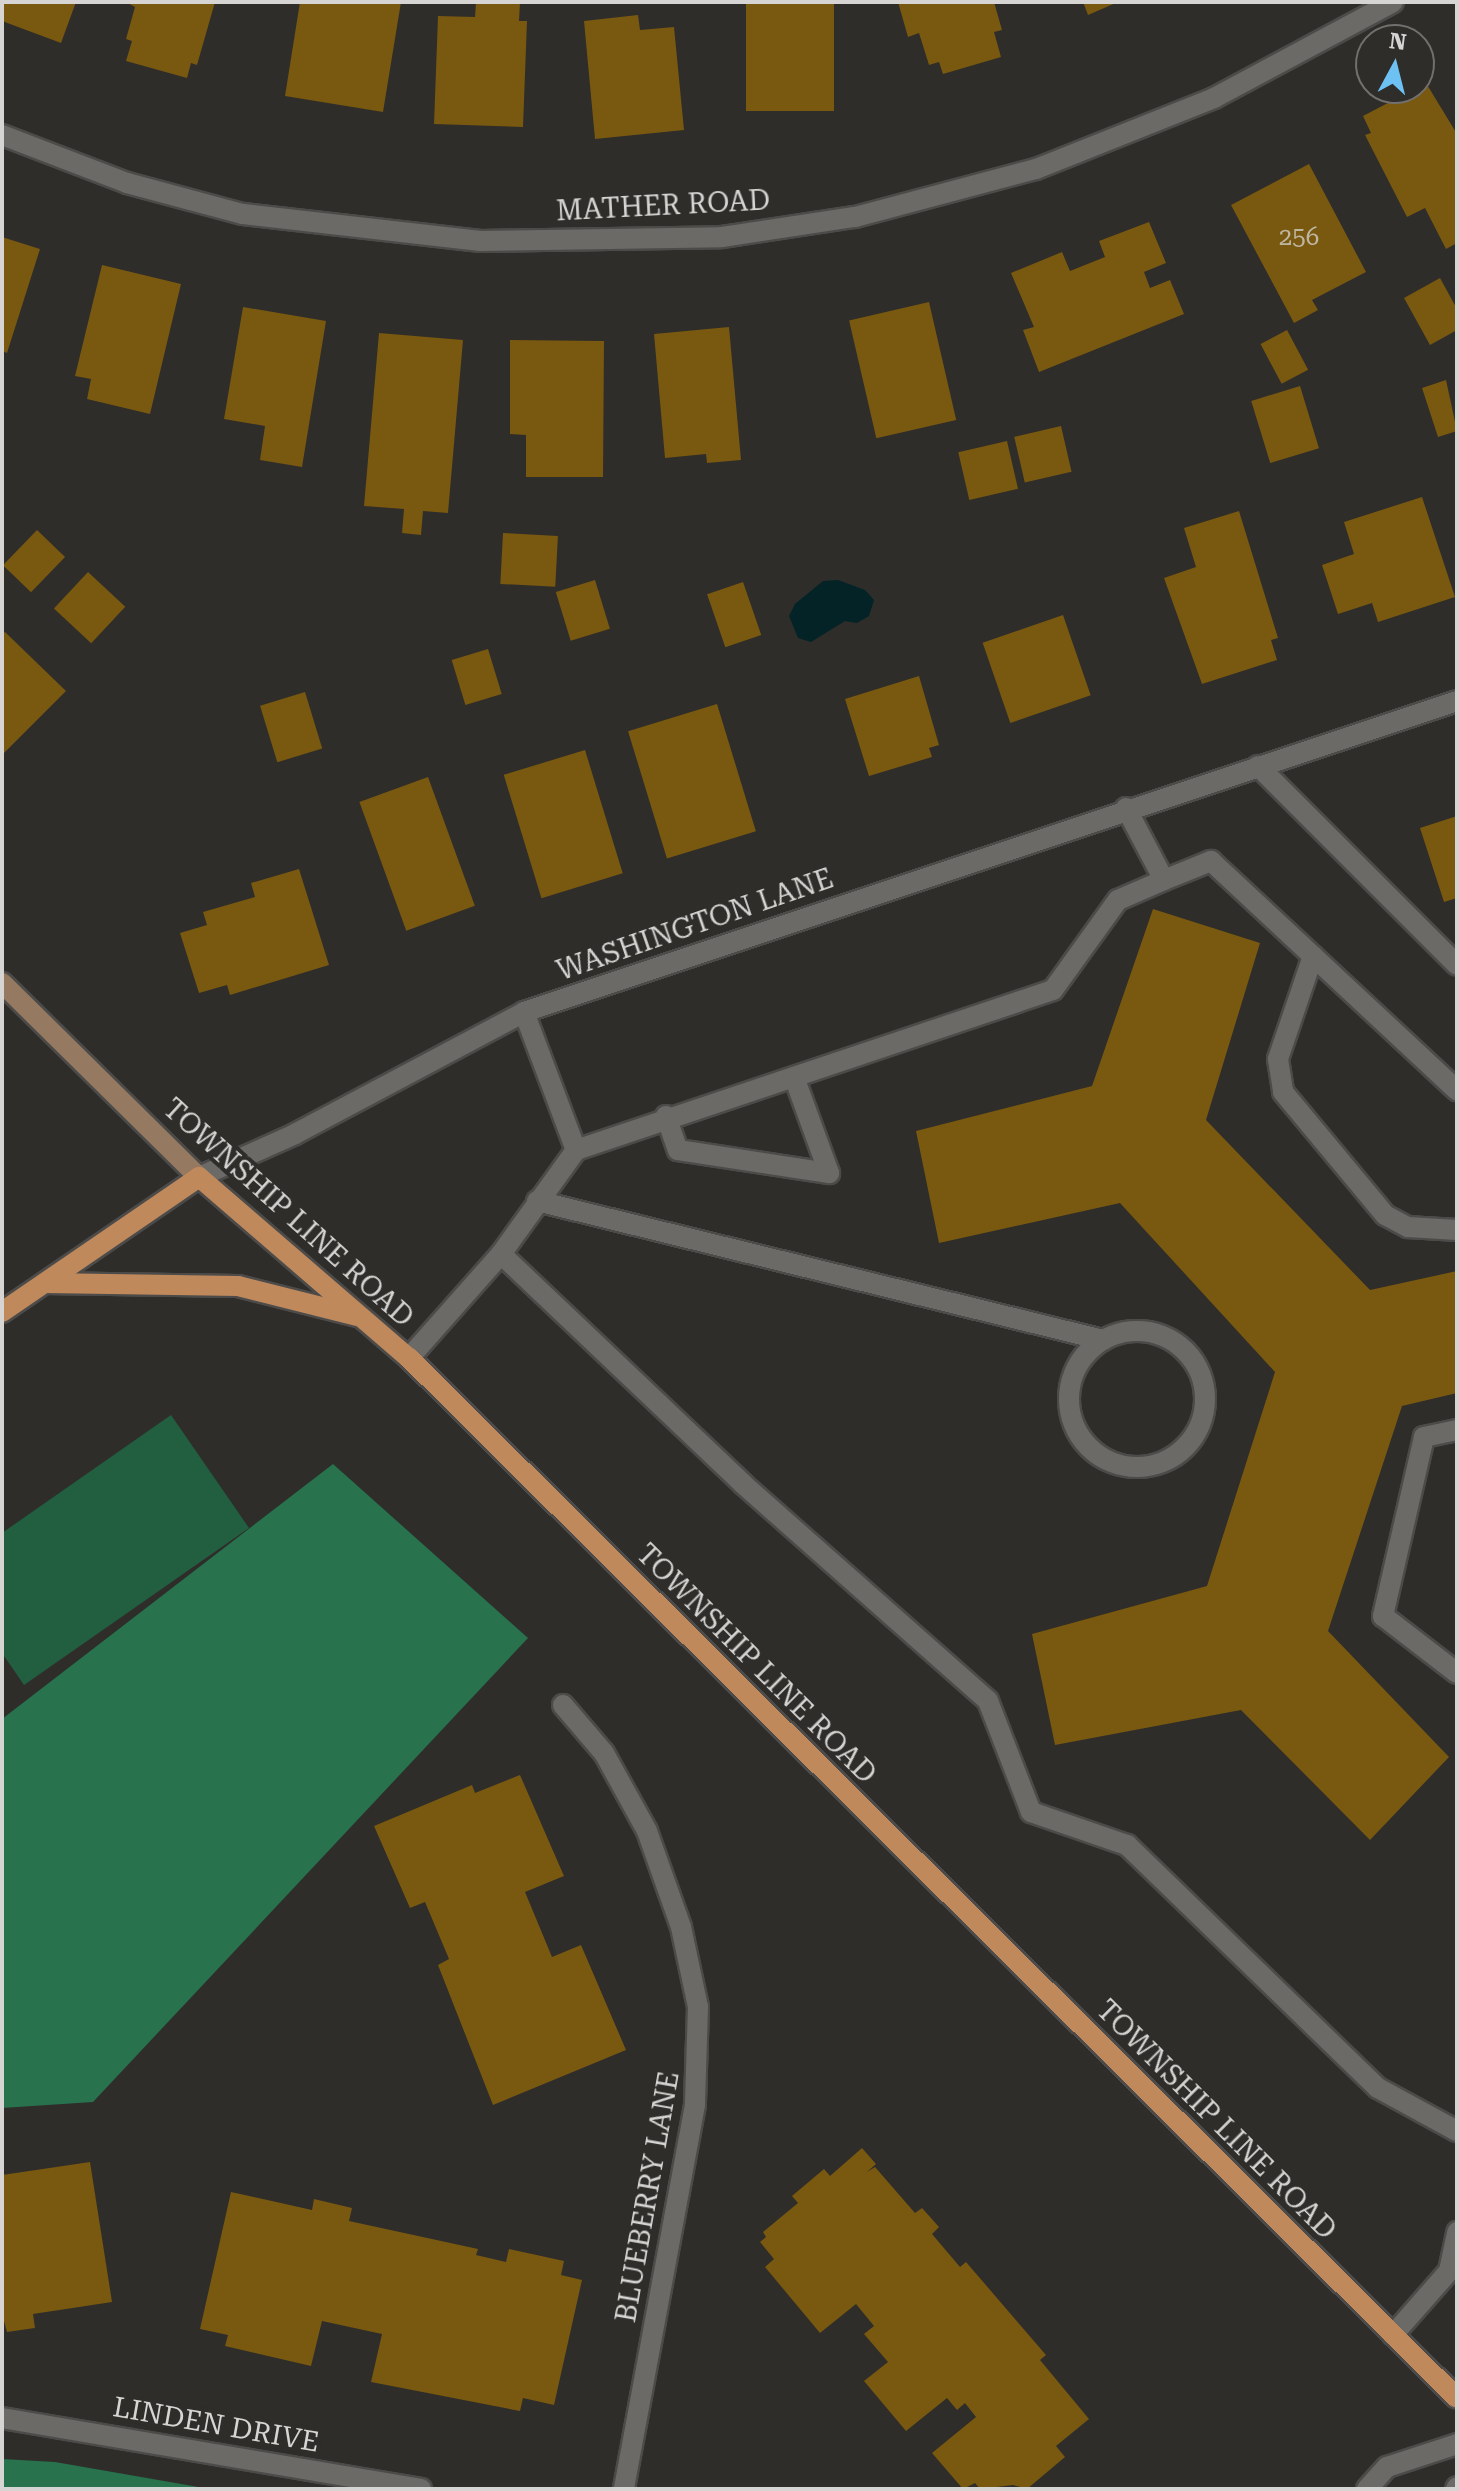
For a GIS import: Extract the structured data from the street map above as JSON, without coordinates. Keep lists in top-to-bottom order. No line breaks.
{"streets":{"main road":["WASHINGTON LANE","TOWNSHIP LINE ROAD"],"street":["MATHER ROAD","BLUEBERRY LANE","LINDEN DRIVE"]},"crossings":[["WASHINGTON LANE","TOWNSHIP LINE ROAD"]],"house_numbers":["256"],"north":"top"}
